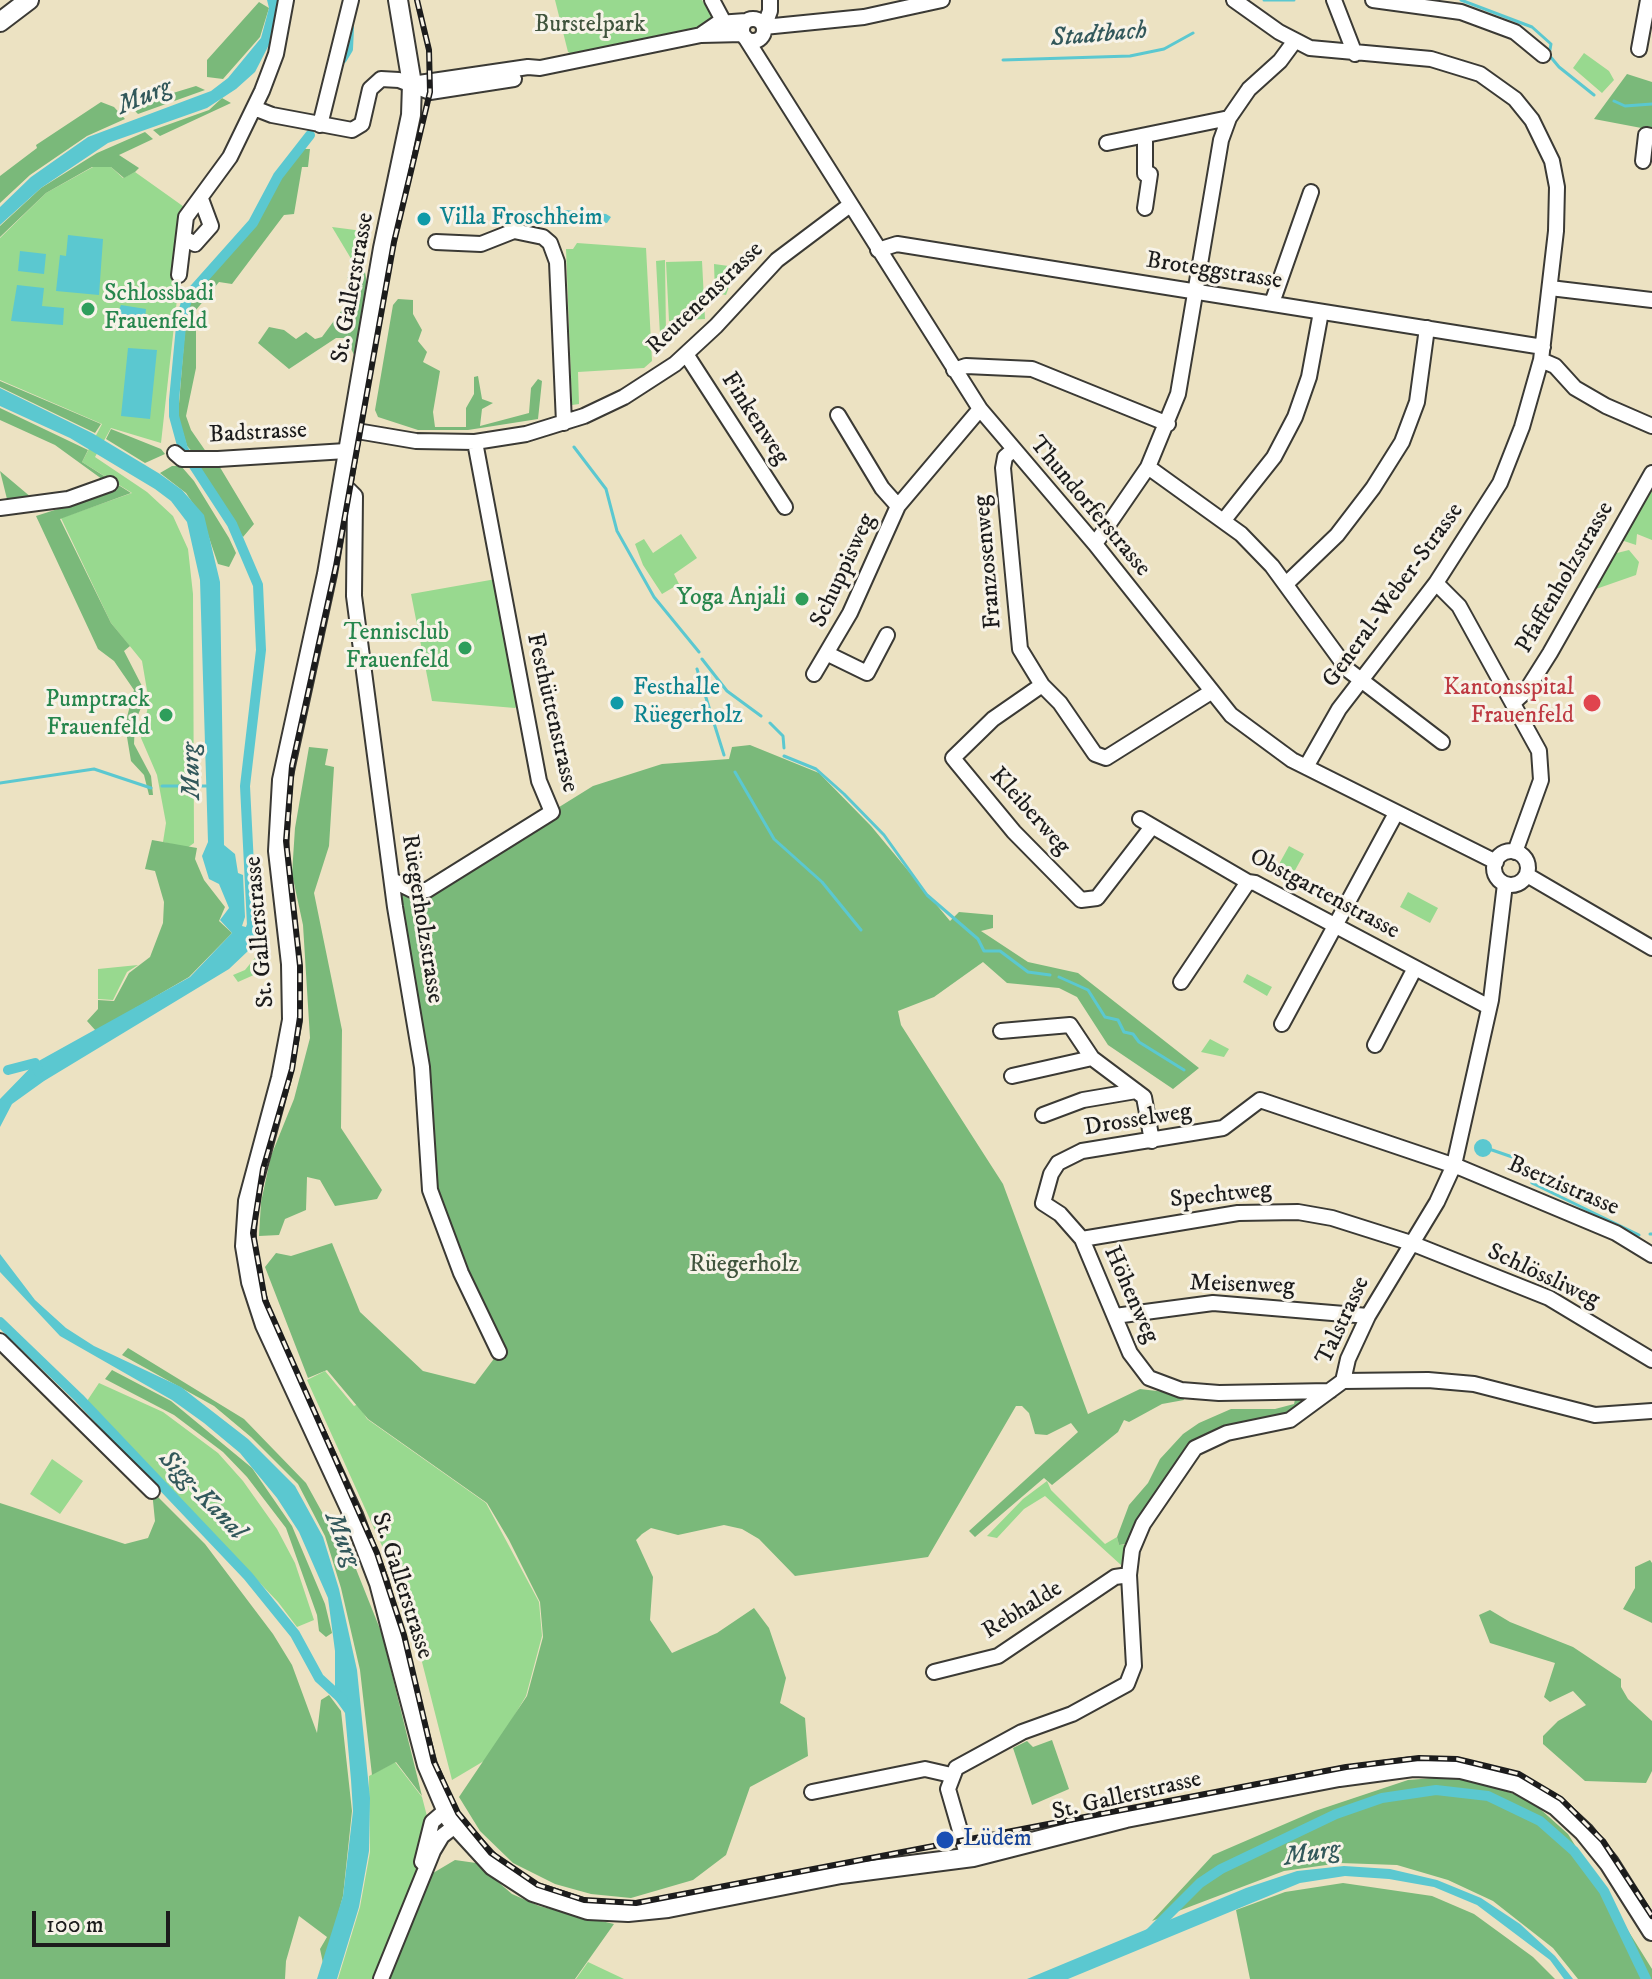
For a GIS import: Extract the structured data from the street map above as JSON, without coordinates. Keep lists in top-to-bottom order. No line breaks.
{"streets":{"main road":["St. Gallerstrasse"],"street":["Broteggstrasse","Reutenenstrasse","Finkenweg","Badstrasse","Thundorferstrasse","Franzosenweg","Schuppisweg","Pfaffenholzstrasse","General-Weber-Strasse","Festhüttenstrasse","Kleiberweg","Obstgartenstrasse","Rüegerholzstrasse","Drosselweg","Bsetzistrasse","Spechtweg","Schlössliweg","Meisenweg","Höhenweg","Talstrasse","Rebhalde"]},"crossings":[["Broteggstrasse","Thundorferstrasse"],["Broteggstrasse","General-Weber-Strasse"],["St. Gallerstrasse","Reutenenstrasse"],["St. Gallerstrasse","Badstrasse"],["St. Gallerstrasse","Rüegerholzstrasse"],["Reutenenstrasse","Finkenweg"],["Reutenenstrasse","Thundorferstrasse"],["Reutenenstrasse","Festhüttenstrasse"],["Thundorferstrasse","Franzosenweg"],["Thundorferstrasse","Schuppisweg"],["Thundorferstrasse","General-Weber-Strasse"],["Thundorferstrasse","Talstrasse"],["Franzosenweg","Kleiberweg"],["Festhüttenstrasse","Rüegerholzstrasse"],["Kleiberweg","Obstgartenstrasse"],["Obstgartenstrasse","Talstrasse"],["Drosselweg","Bsetzistrasse"],["Drosselweg","Höhenweg"],["Bsetzistrasse","Talstrasse"],["Spechtweg","Schlössliweg"],["Spechtweg","Höhenweg"],["Spechtweg","Talstrasse"],["Schlössliweg","Talstrasse"],["Meisenweg","Höhenweg"],["Meisenweg","Talstrasse"],["Höhenweg","Talstrasse"],["Talstrasse","Rebhalde"]],"water":["Stadtbach","Murg","Sigg-Kanal"],"parks":["Burstelpark","Rüegerholz"],"places":["Villa Froschheim","Schlossbadi Frauenfeld","Yoga Anjali","Tennisclub Frauenfeld","Festhalle Rüegerholz","Kantonsspital Frauenfeld","Pumptrack Frauenfeld","Lüdem"],"scale_bar":"100 m"}
